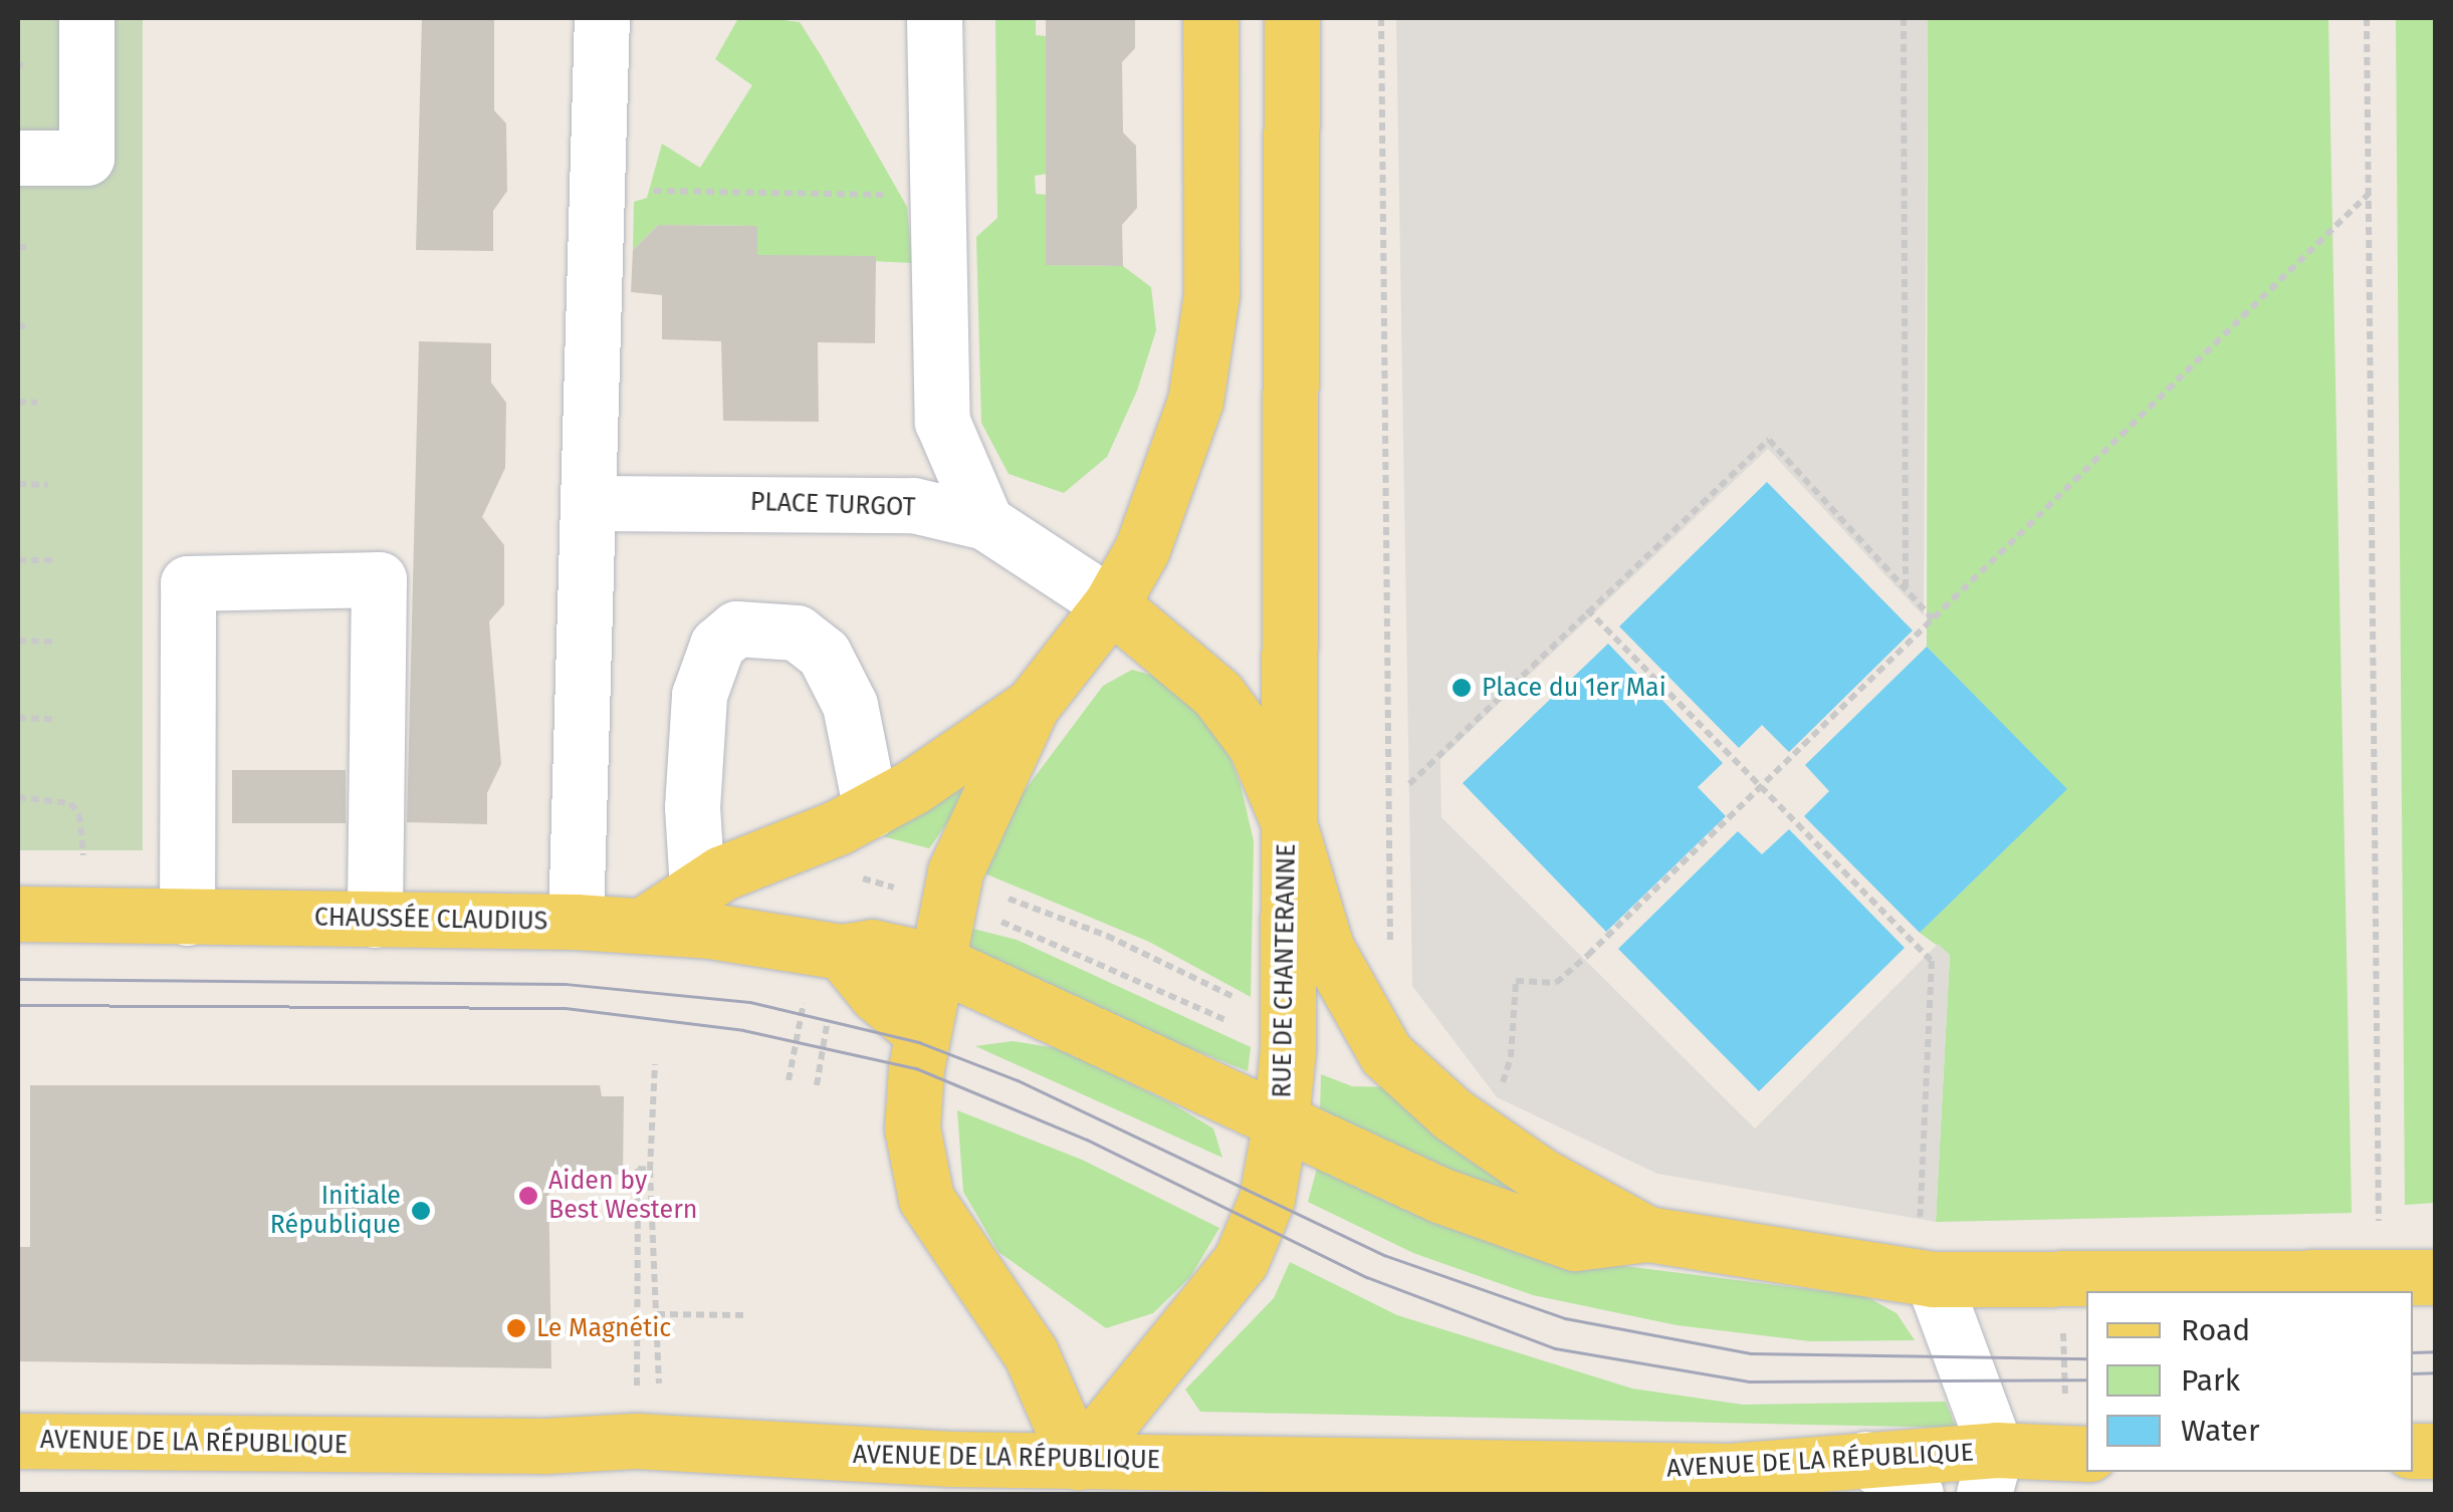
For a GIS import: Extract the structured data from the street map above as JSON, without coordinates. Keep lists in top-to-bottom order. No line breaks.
{"streets":{"main road":["CHAUSSÉE CLAUDIUS","RUE DE CHANTERANNE","AVENUE DE LA RÉPUBLIQUE"],"street":["PLACE TURGOT"]},"crossings":[["RUE DE CHANTERANNE","AVENUE DE LA RÉPUBLIQUE"]],"places":["Place du 1er Mai","Aiden by Best Western","Initiale République","Le Magnétic"],"legend":["Road","Park","Water"]}
